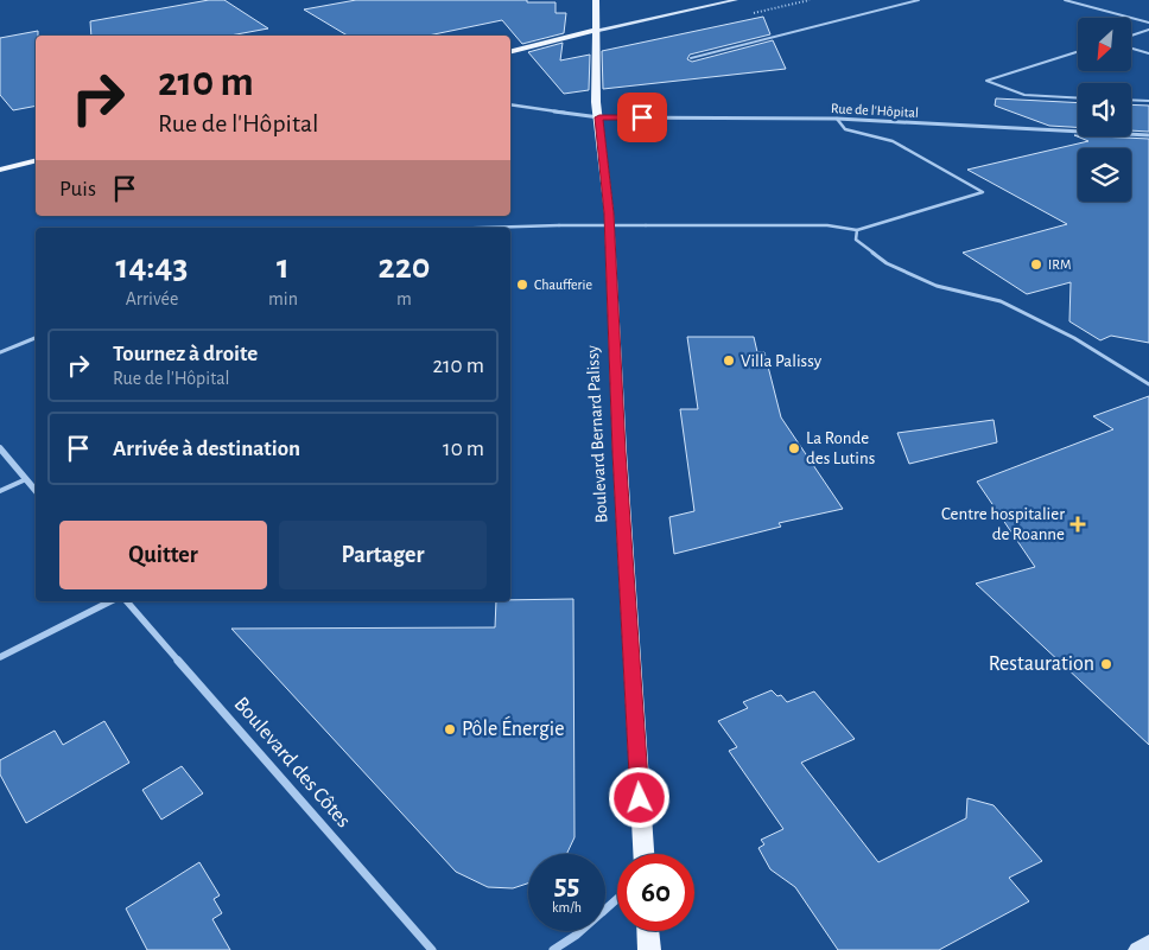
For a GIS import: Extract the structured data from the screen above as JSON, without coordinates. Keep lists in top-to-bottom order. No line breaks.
{"streets":{"main road":["Boulevard Bernard Palissy"],"street":["Rue de l'Hôpital","Boulevard des Côtes"]},"crossings":[["Rue de l'Hôpital","Boulevard Bernard Palissy"]],"places":{"other":["IRM","Chaufferie","Villa Palissy","La Ronde des Lutins","Restauration","Pôle Énergie"],"health":["Centre hospitalier de Roanne"]},"north":"bottom left","page":{"turn":["210 m","Rue de l'Hôpital"],"then":"Puis","eta":["14:43","Arrivée","1","min","220","m"],"list":[{"name":"Tournez à droite","note":"Rue de l'Hôpital","value":"210 m"},{"name":"Arrivée à destination","value":"10 m"}],"buttons":["Quitter","Partager"],"speed":"55 km/h","limit":"60"}}
